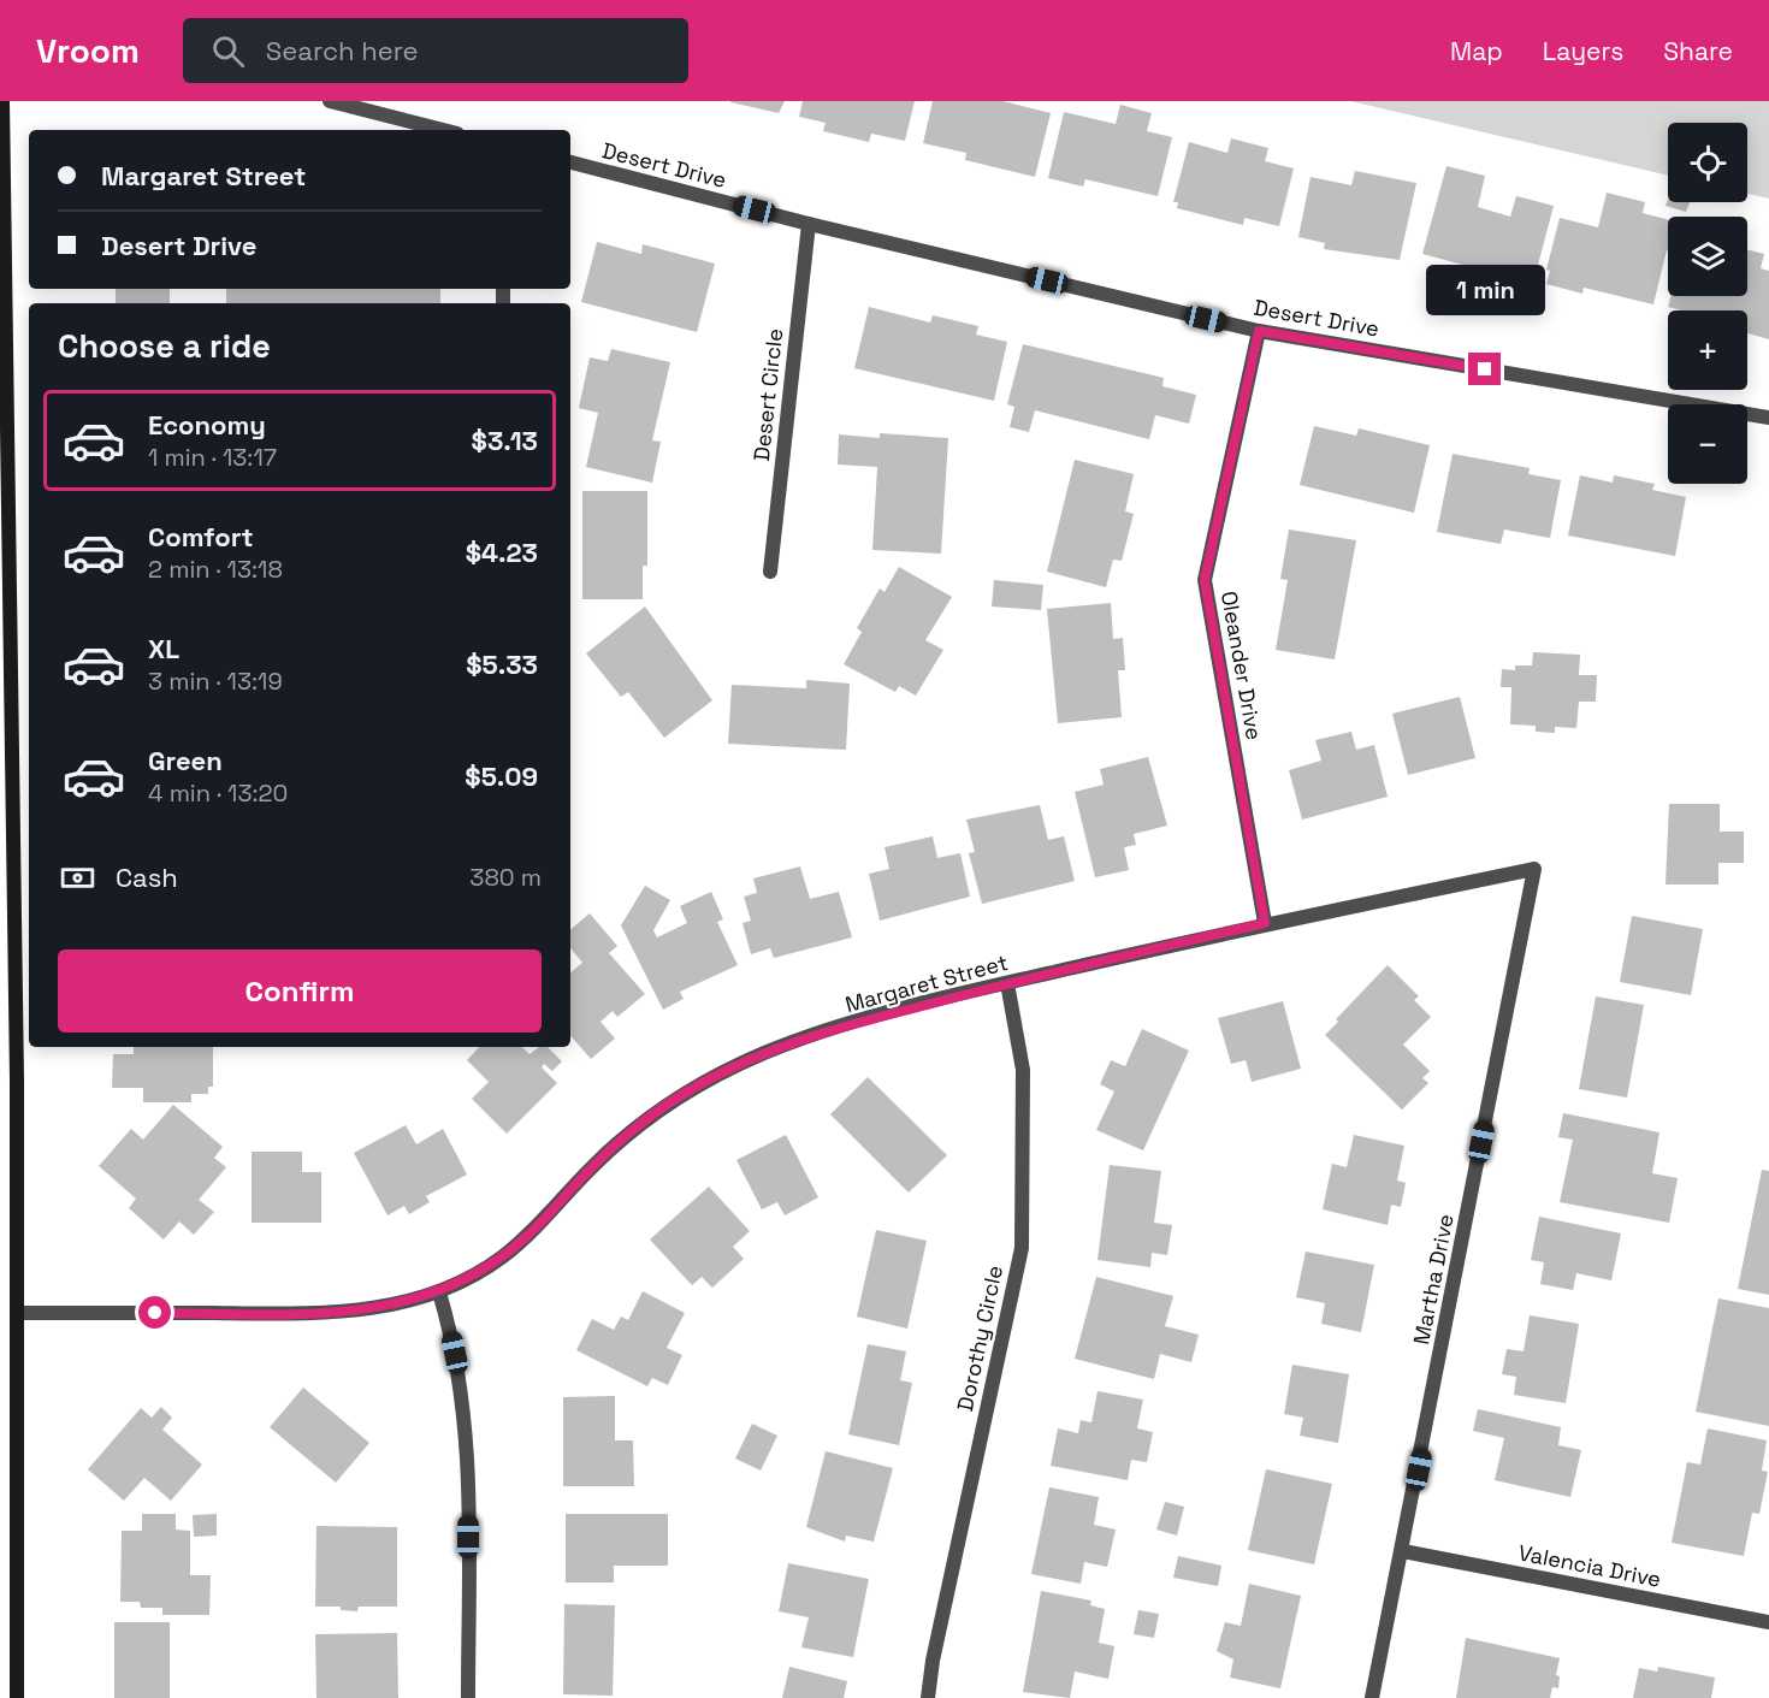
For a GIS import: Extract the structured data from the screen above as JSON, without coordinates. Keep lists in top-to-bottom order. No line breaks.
{"streets":{"street":["Desert Drive","Desert Circle","Oleander Drive","Margaret Street","Martha Drive","Dorothy Circle","Valencia Drive"]},"crossings":[["Desert Drive","Desert Circle"],["Desert Drive","Oleander Drive"],["Oleander Drive","Margaret Street"],["Margaret Street","Martha Drive"],["Margaret Street","Dorothy Circle"],["Martha Drive","Valencia Drive"]],"page":{"header":"Vroom","search":"Search here","nav":["Map","Layers","Share"],"map_buttons":["+","−"],"banner":["Margaret Street","Desert Drive"],"bubble":"1 min","heading":"Choose a ride","list":[{"name":"Economy","note":"1 min · 13:17","value":"$3.13"},{"name":"Comfort","note":"2 min · 13:18","value":"$4.23"},{"name":"XL","note":"3 min · 13:19","value":"$5.33"},{"name":"Green","note":"4 min · 13:20","value":"$5.09"}],"pay":["Cash","380 m"],"buttons":"Confirm"}}
